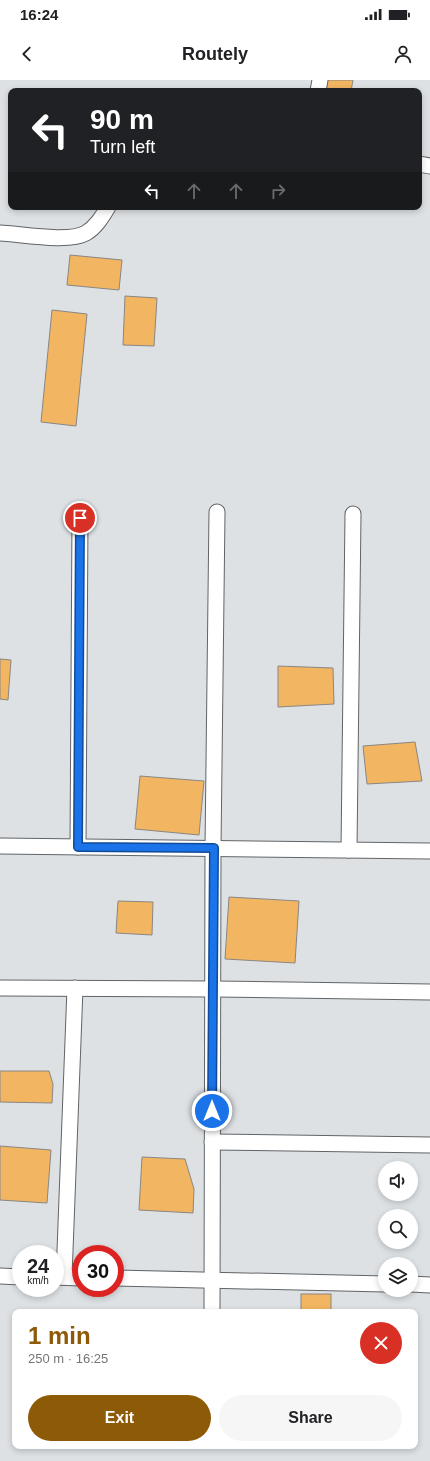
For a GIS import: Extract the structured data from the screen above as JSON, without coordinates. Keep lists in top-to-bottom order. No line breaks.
{"page":{"status":"16:24","header":"Routely","turn":["90 m","Turn left"],"speed":"24 km/h","limit":"30","heading":["1 min","250 m · 16:25"],"buttons":["Exit","Share"]}}
